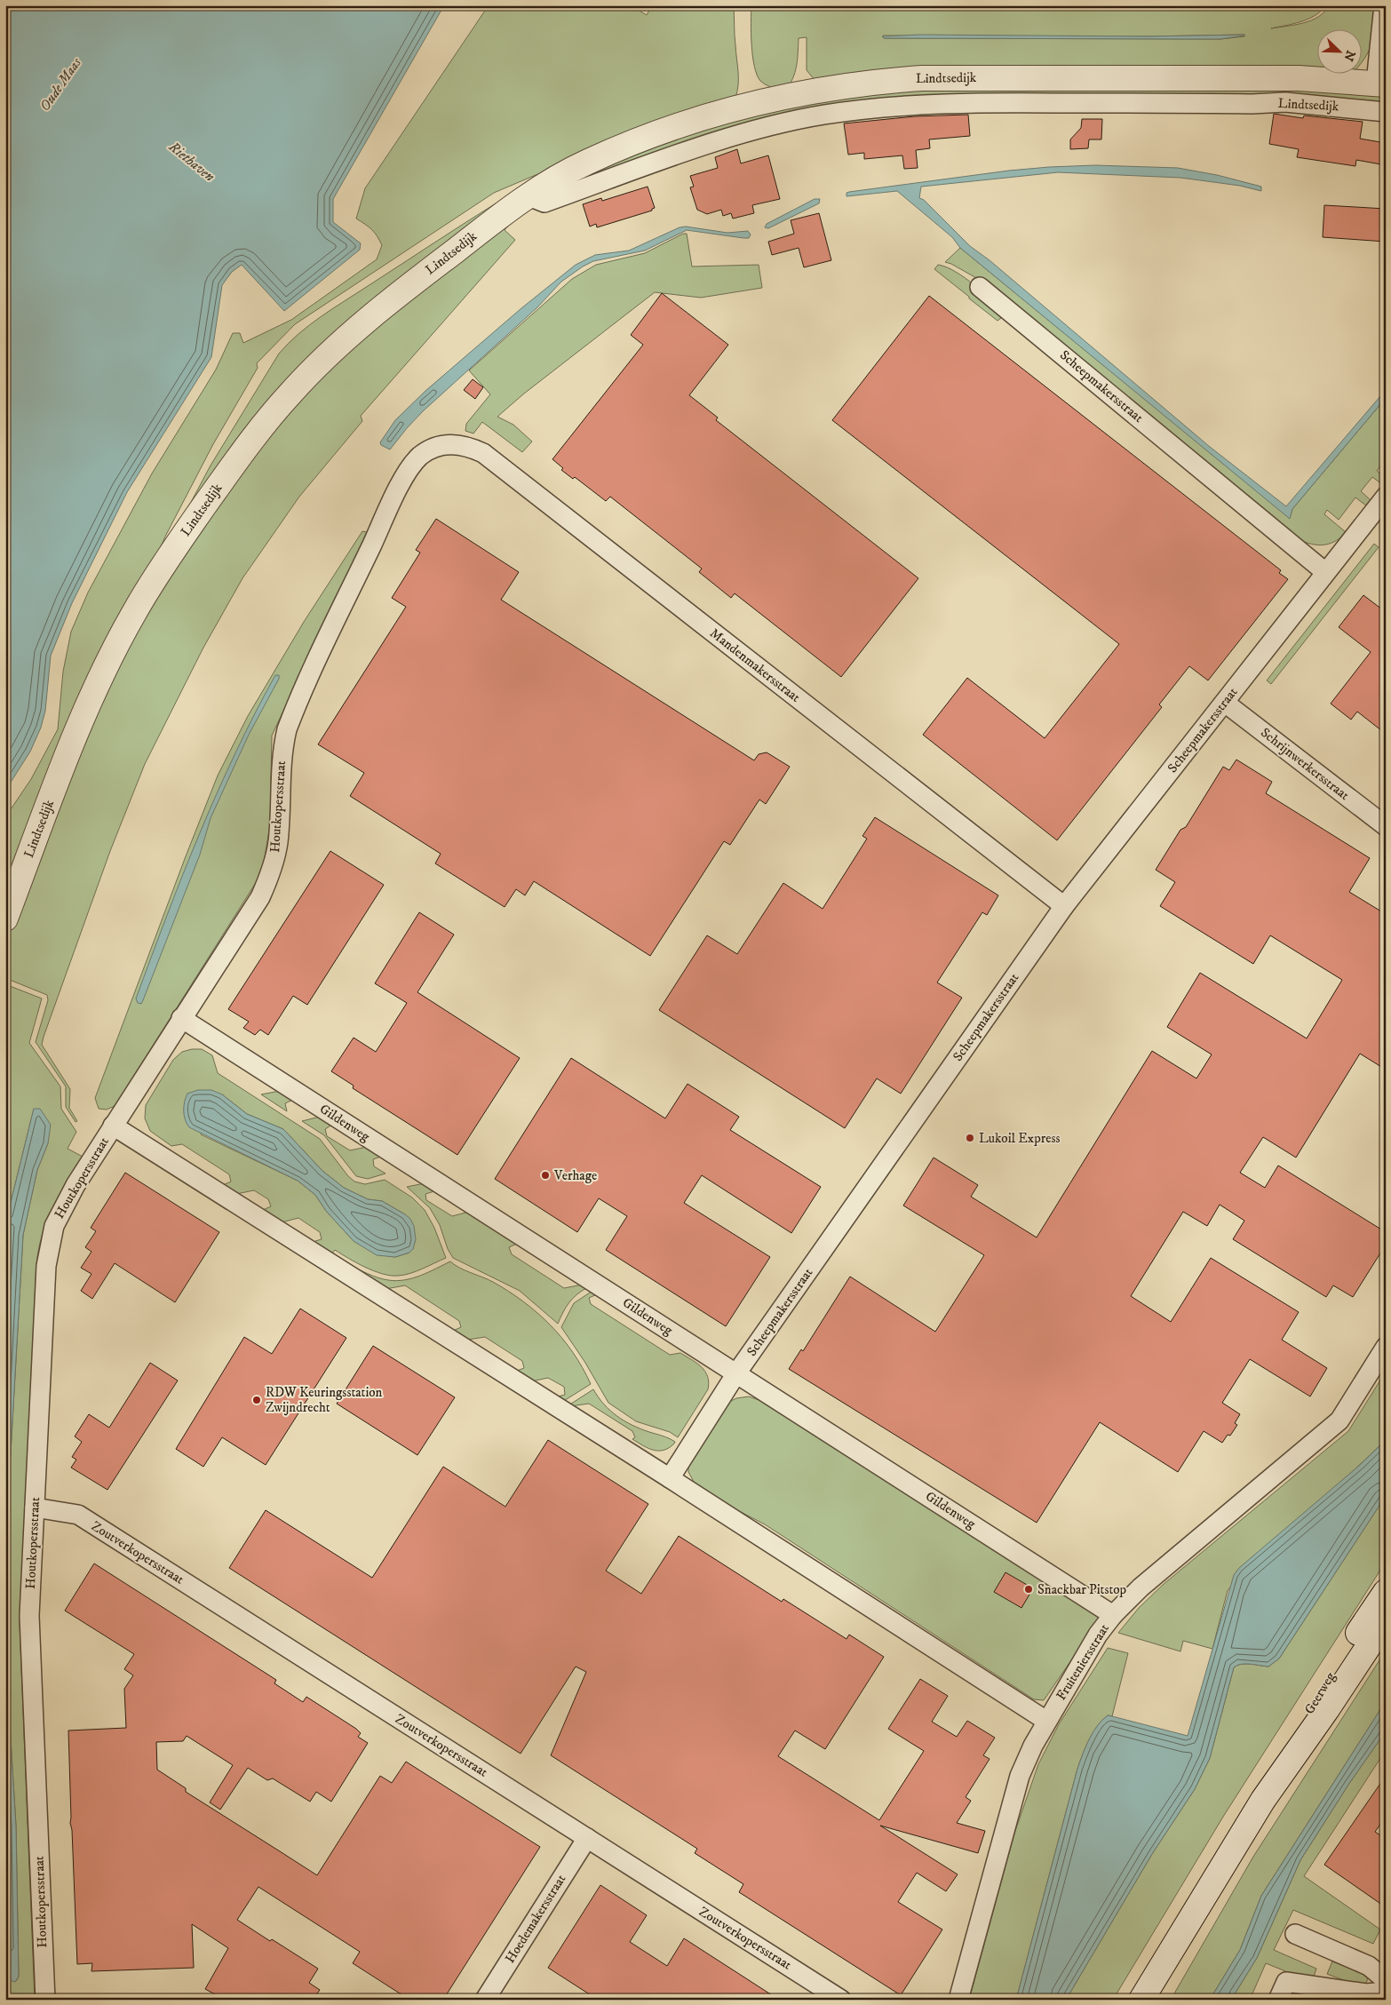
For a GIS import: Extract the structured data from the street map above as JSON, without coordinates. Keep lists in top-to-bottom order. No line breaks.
{"streets":{"street":["Lindtsedijk","Scheepmakersstraat","Mandenmakersstraat","Schrijnwerkersstraat","Houtkopersstraat","Gildenweg","Zoutverkopersstraat","Fruiteniersstraat","Geerweg","Hoedemakersstraat"]},"crossings":[["Scheepmakersstraat","Mandenmakersstraat"],["Scheepmakersstraat","Schrijnwerkersstraat"],["Scheepmakersstraat","Gildenweg"],["Mandenmakersstraat","Houtkopersstraat"],["Houtkopersstraat","Gildenweg"],["Houtkopersstraat","Zoutverkopersstraat"],["Gildenweg","Fruiteniersstraat"],["Zoutverkopersstraat","Hoedemakersstraat"]],"water":["Oude Maas","Riethaven"],"places":["Lukoil Express","Verhage","RDW Keuringsstation Zwijndrecht","Snackbar Pitstop"],"north":"bottom right"}
